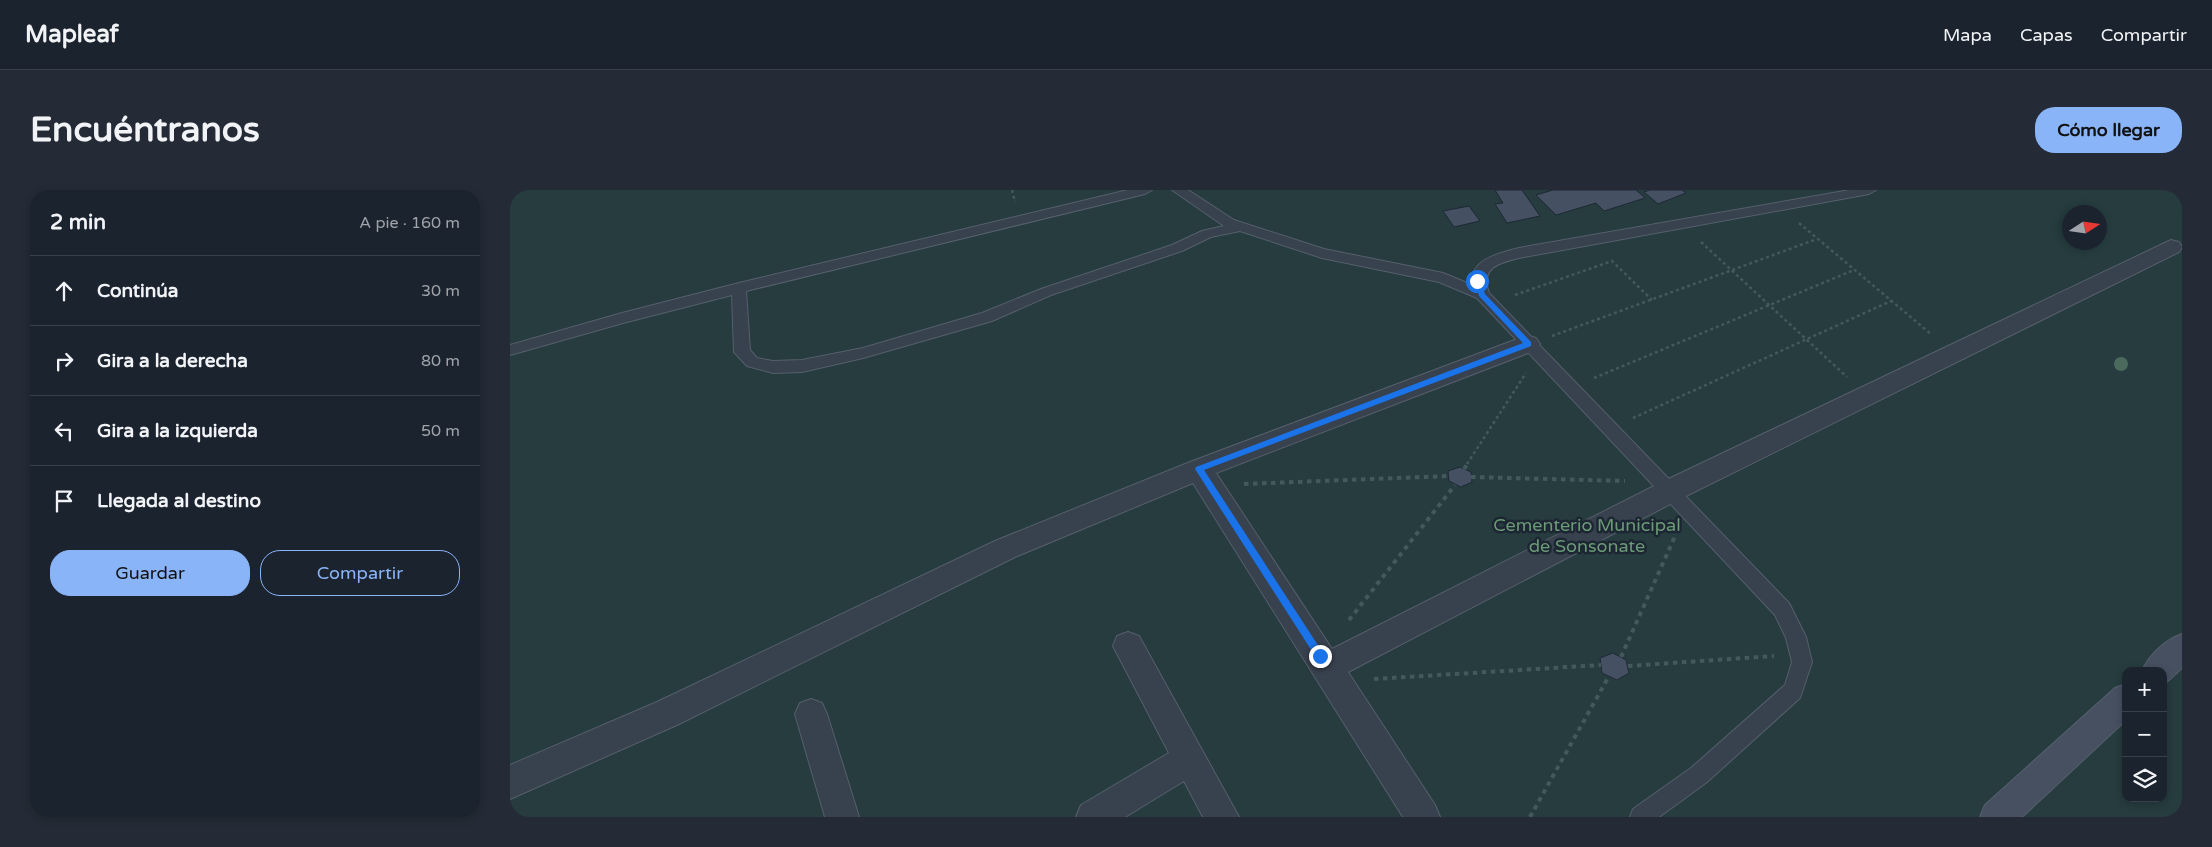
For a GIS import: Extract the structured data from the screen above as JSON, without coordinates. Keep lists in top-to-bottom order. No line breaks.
{"parks":["Cementerio Municipal de Sonsonate"],"north":"right","page":{"header":"Mapleaf","nav":["Mapa","Capas","Compartir"],"buttons":["Cómo llegar",["Guardar","Compartir"]],"title":"Encuéntranos","heading":["2 min","A pie · 160 m"],"list":[["Continúa","30 m"],["Gira a la derecha","80 m"],["Gira a la izquierda","50 m"],"Llegada al destino"],"map_buttons":["+","−"]}}
